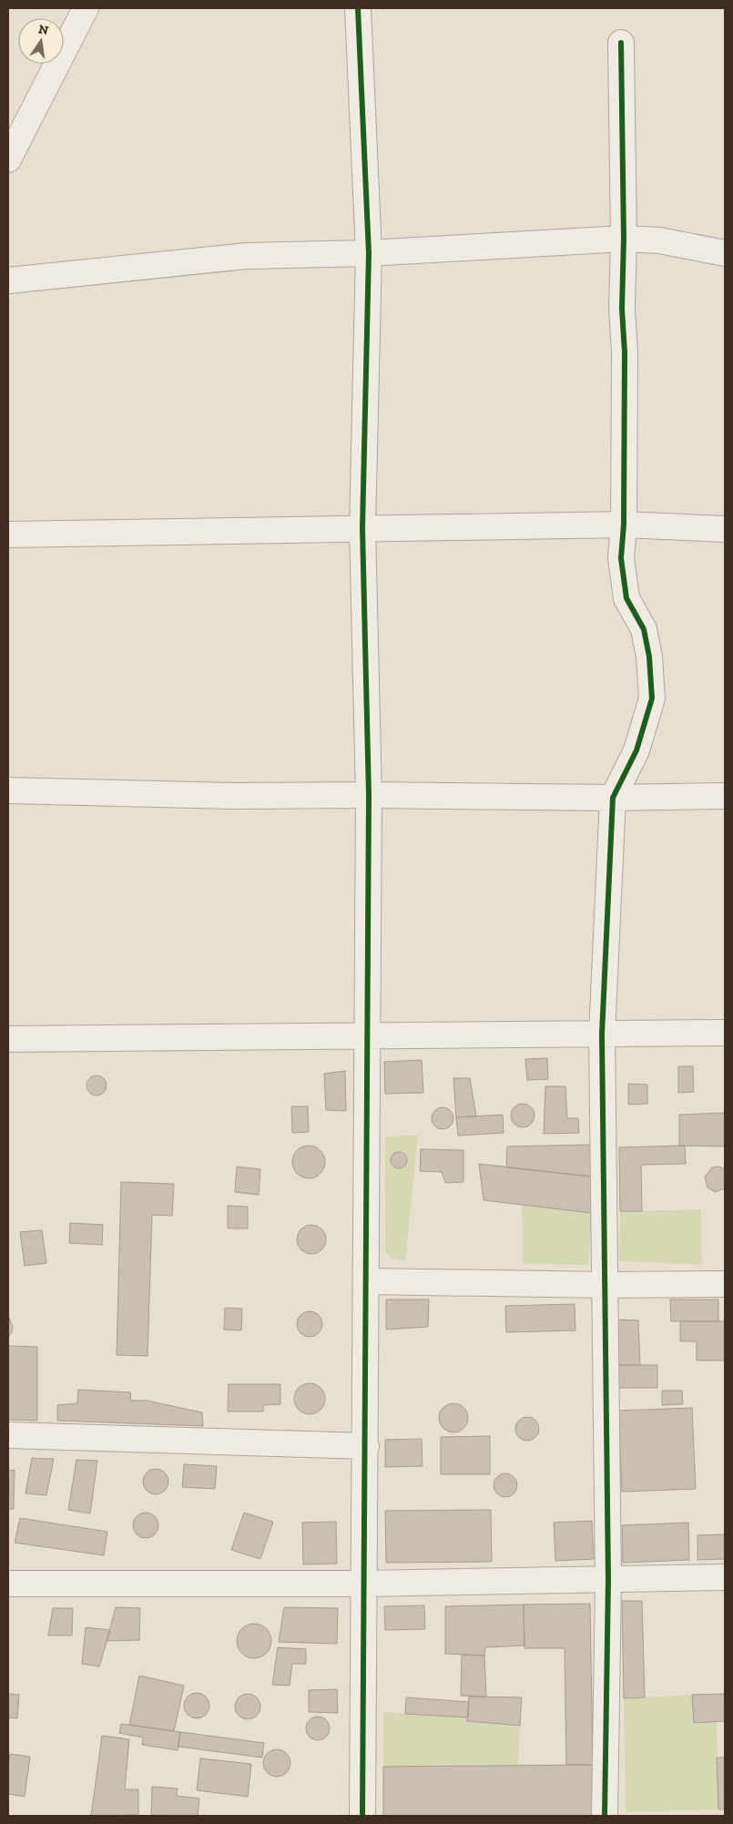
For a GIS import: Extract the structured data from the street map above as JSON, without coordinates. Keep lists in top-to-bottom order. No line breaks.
{"north":"top"}
